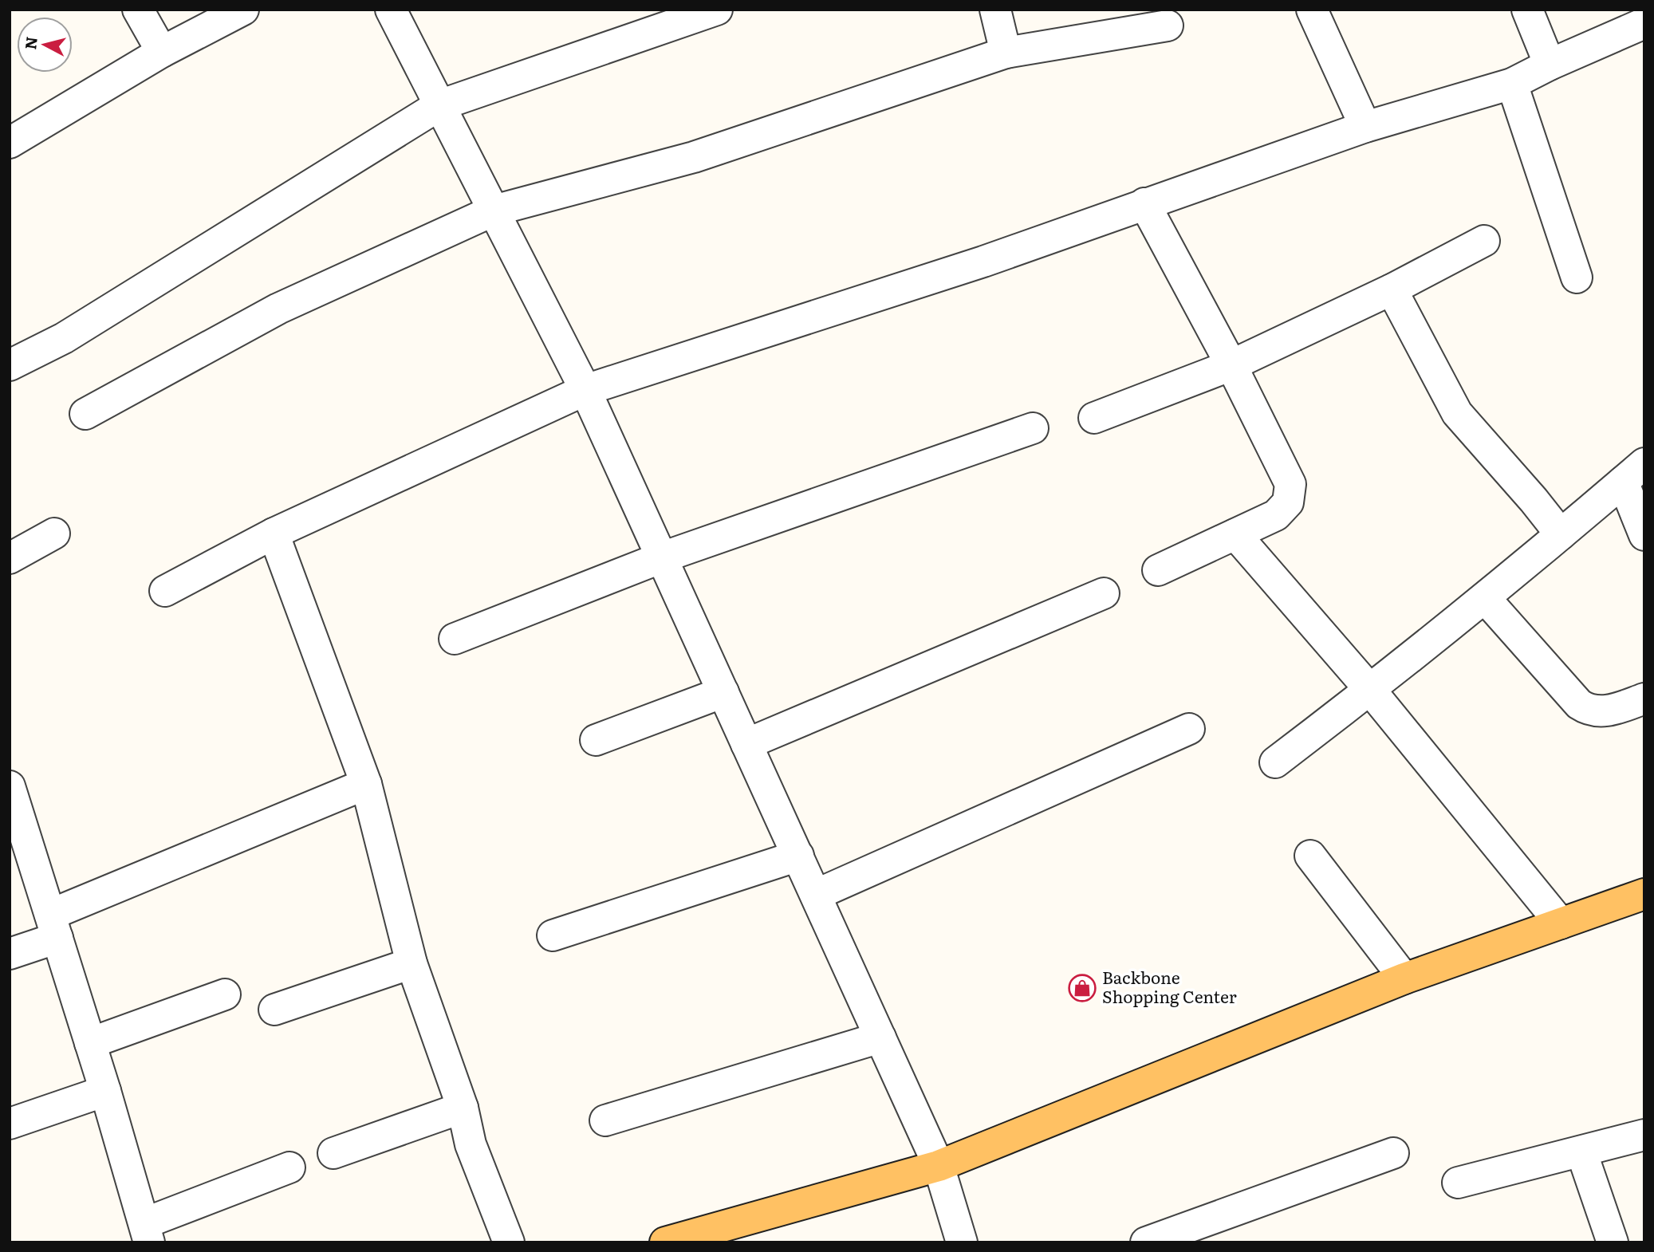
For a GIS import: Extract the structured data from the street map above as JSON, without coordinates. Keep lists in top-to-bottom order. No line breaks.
{"places":{"shop":["Backbone Shopping Center"]},"north":"left"}
